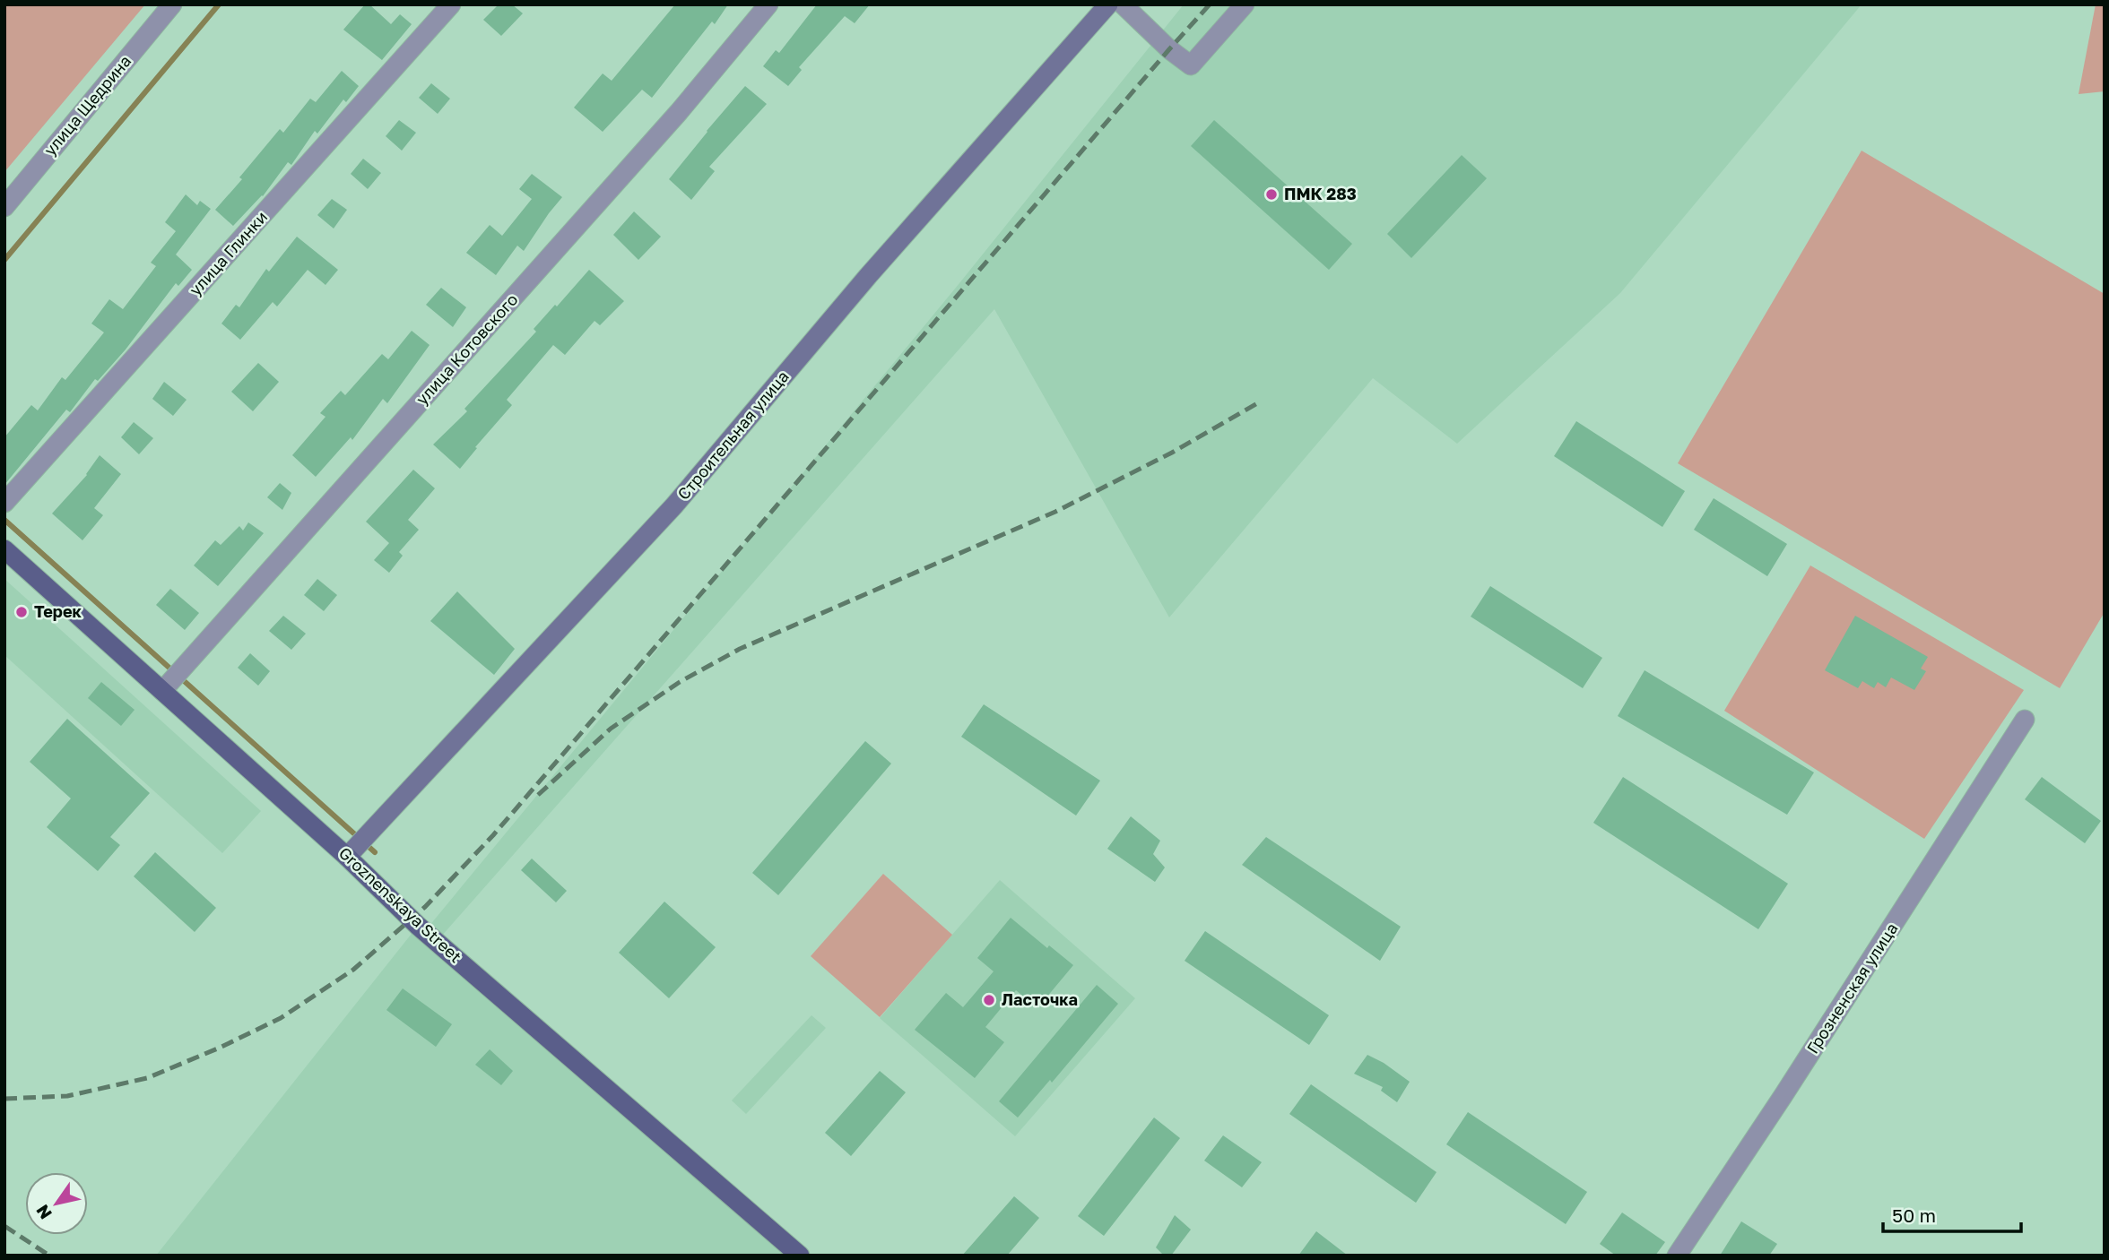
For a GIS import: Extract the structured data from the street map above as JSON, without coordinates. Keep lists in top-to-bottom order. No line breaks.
{"streets":{"main road":["Groznenskaya Street"],"street":["улица Щедрина","улица Глинки","улица Котовского","Строительная улица","Грозненская улица"]},"crossings":[["улица Котовского","Groznenskaya Street"],["Строительная улица","Groznenskaya Street"]],"places":["ПМК 283","Терек","Ласточка"],"scale_bar":"50 m","north":"bottom left"}
